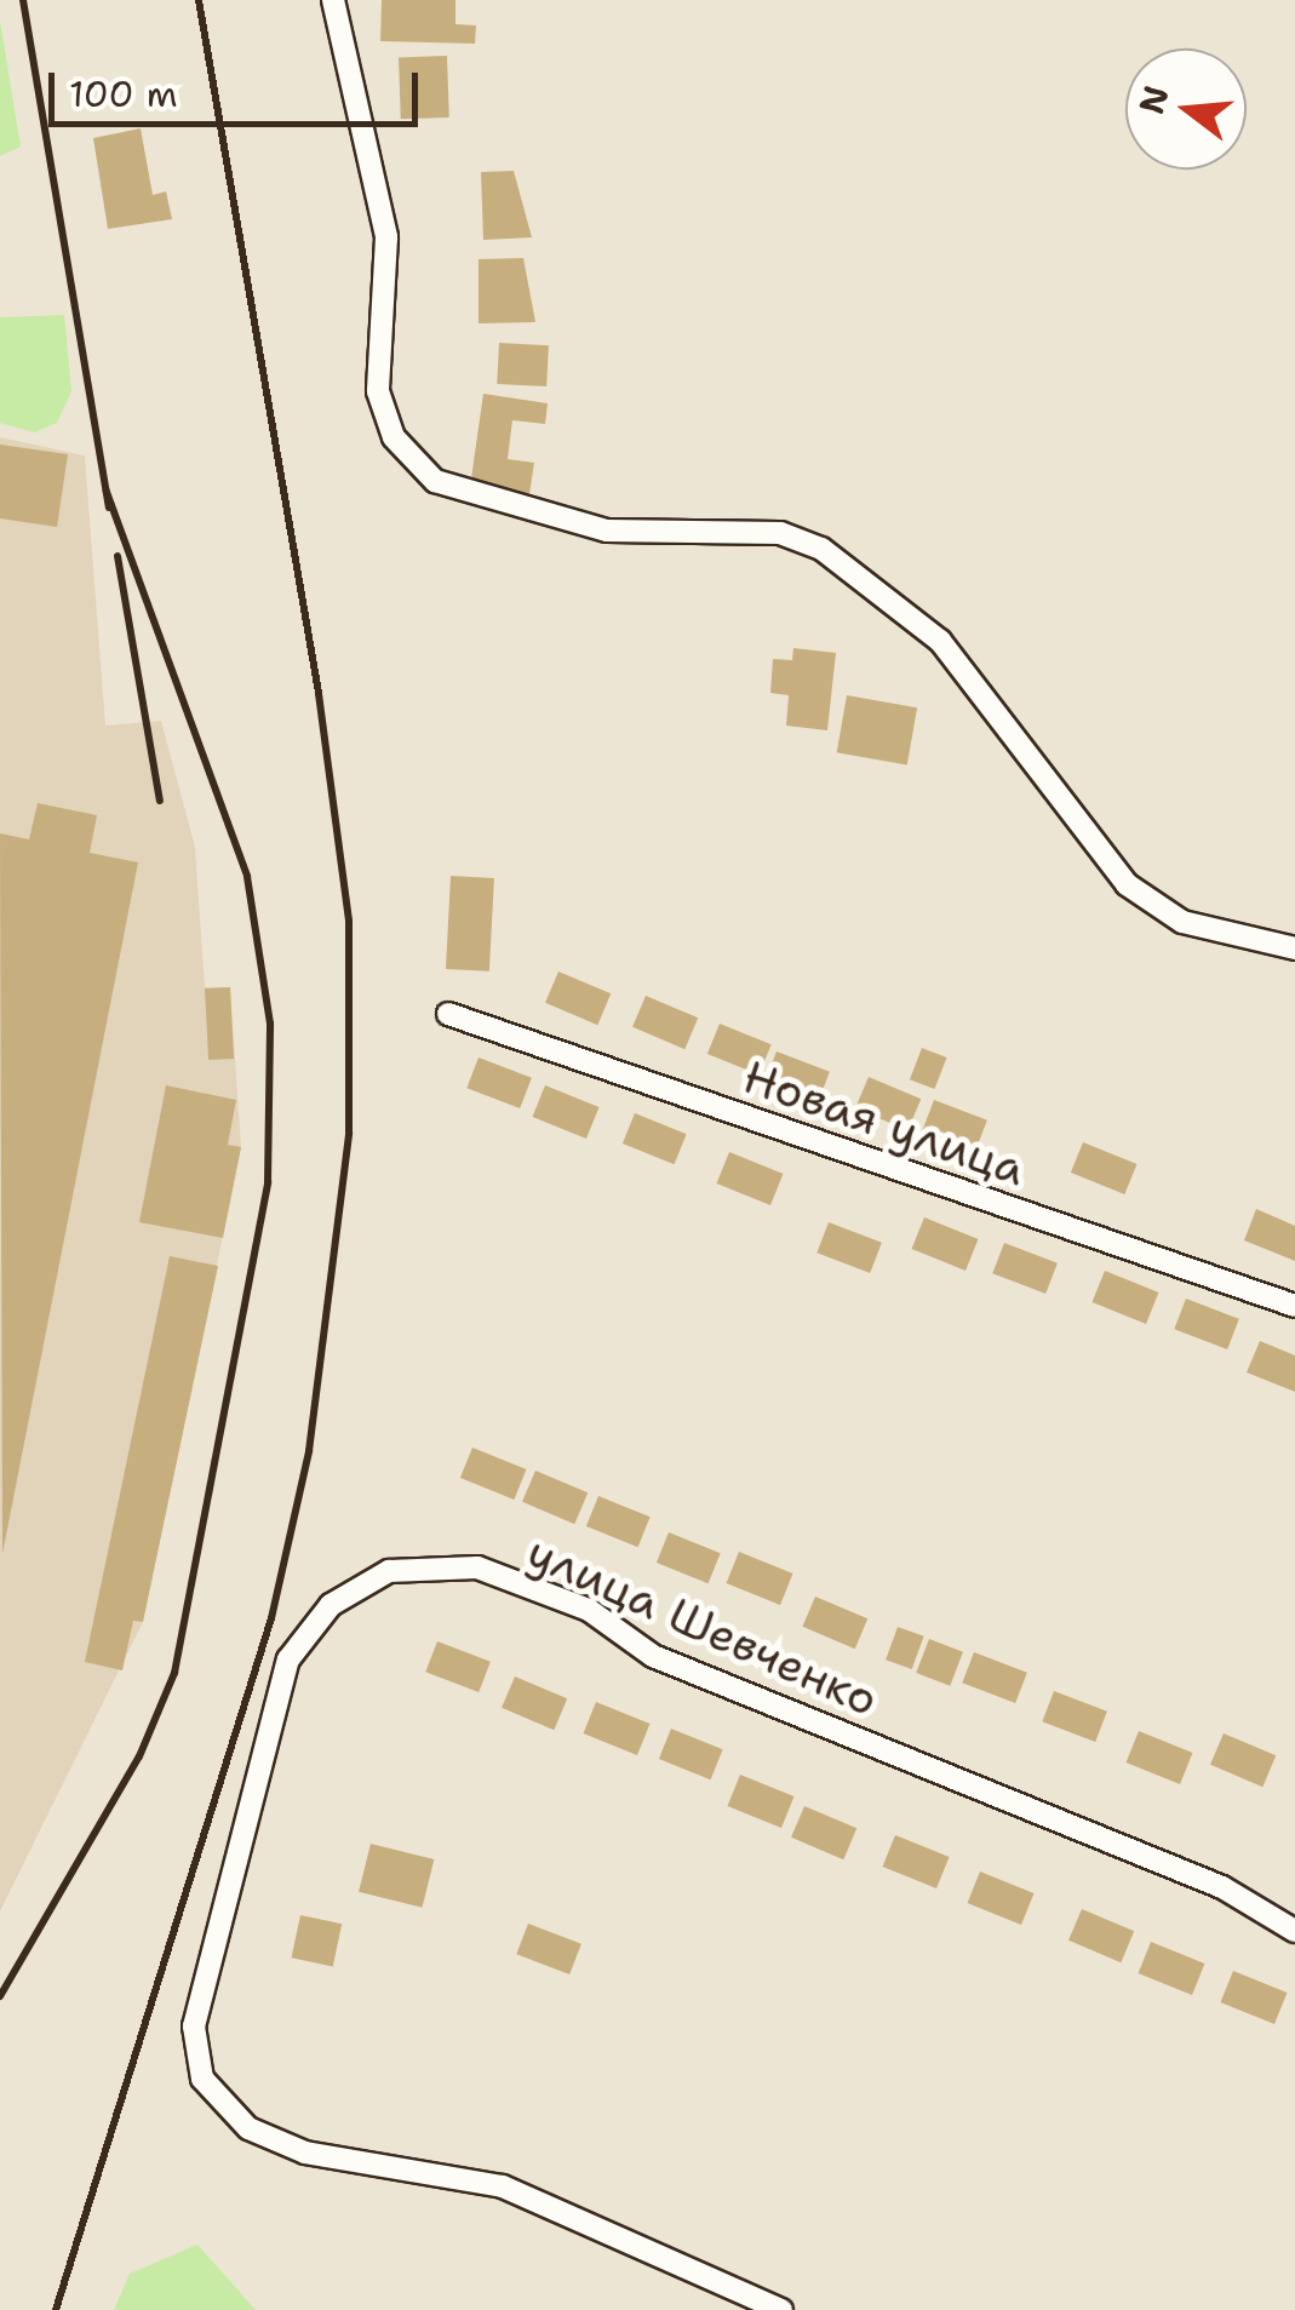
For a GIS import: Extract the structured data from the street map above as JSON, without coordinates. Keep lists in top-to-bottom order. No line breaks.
{"streets":{"street":["Новая улица","улица Шевченко"]},"scale_bar":"100 m","north":"left"}
